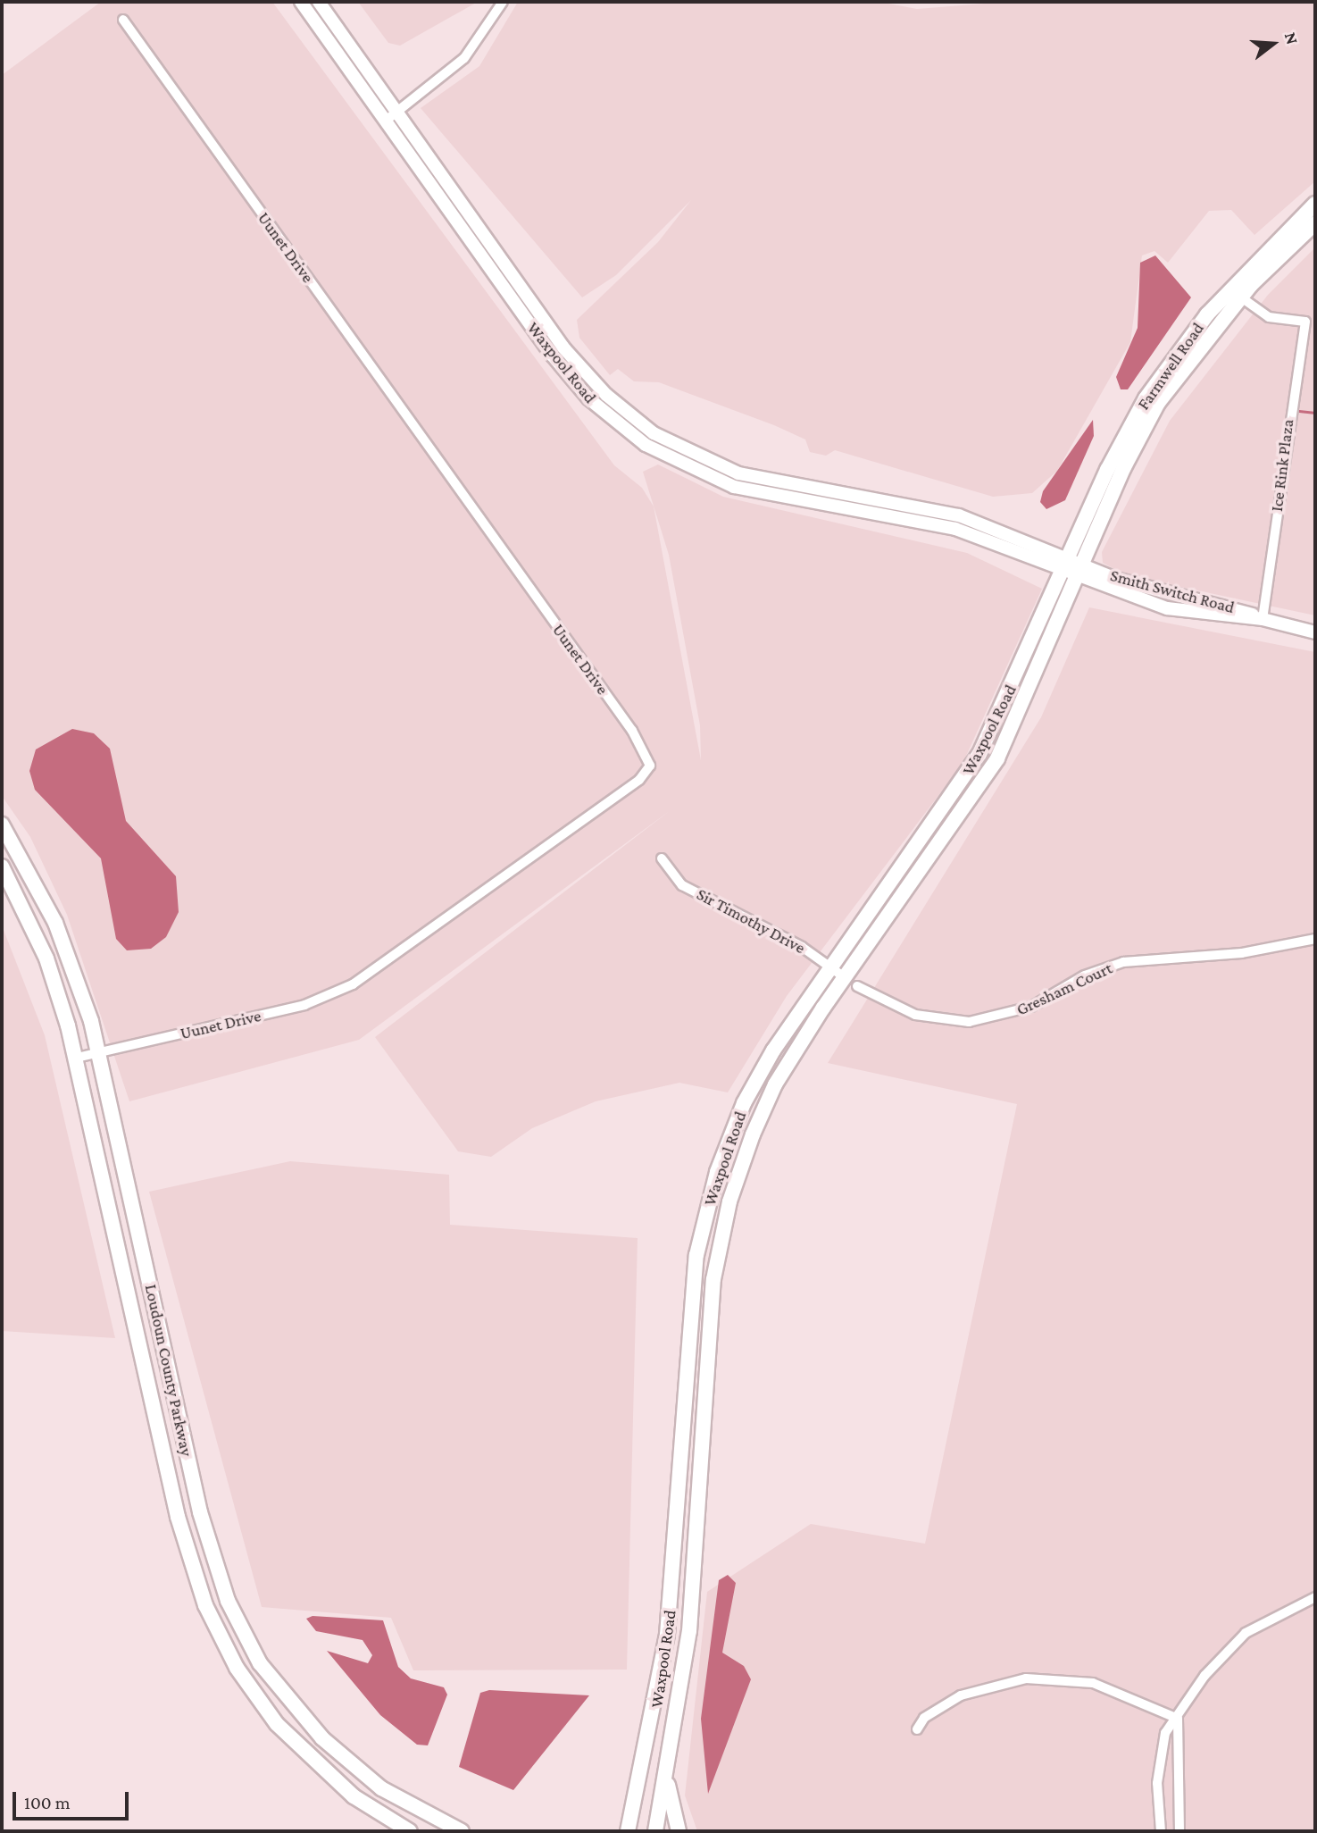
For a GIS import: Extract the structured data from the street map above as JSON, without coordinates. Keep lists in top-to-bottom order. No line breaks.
{"streets":{"main road":["Waxpool Road","Farmwell Road","Smith Switch Road","Loudoun County Parkway"],"street":["Uunet Drive","Ice Rink Plaza","Sir Timothy Drive","Gresham Court"]},"crossings":[["Uunet Drive","Loudoun County Parkway"],["Waxpool Road","Farmwell Road"],["Waxpool Road","Smith Switch Road"],["Waxpool Road","Sir Timothy Drive"],["Waxpool Road","Gresham Court"],["Farmwell Road","Ice Rink Plaza"],["Farmwell Road","Smith Switch Road"],["Ice Rink Plaza","Smith Switch Road"],["Sir Timothy Drive","Gresham Court"]],"scale_bar":"100 m","north":"right"}
